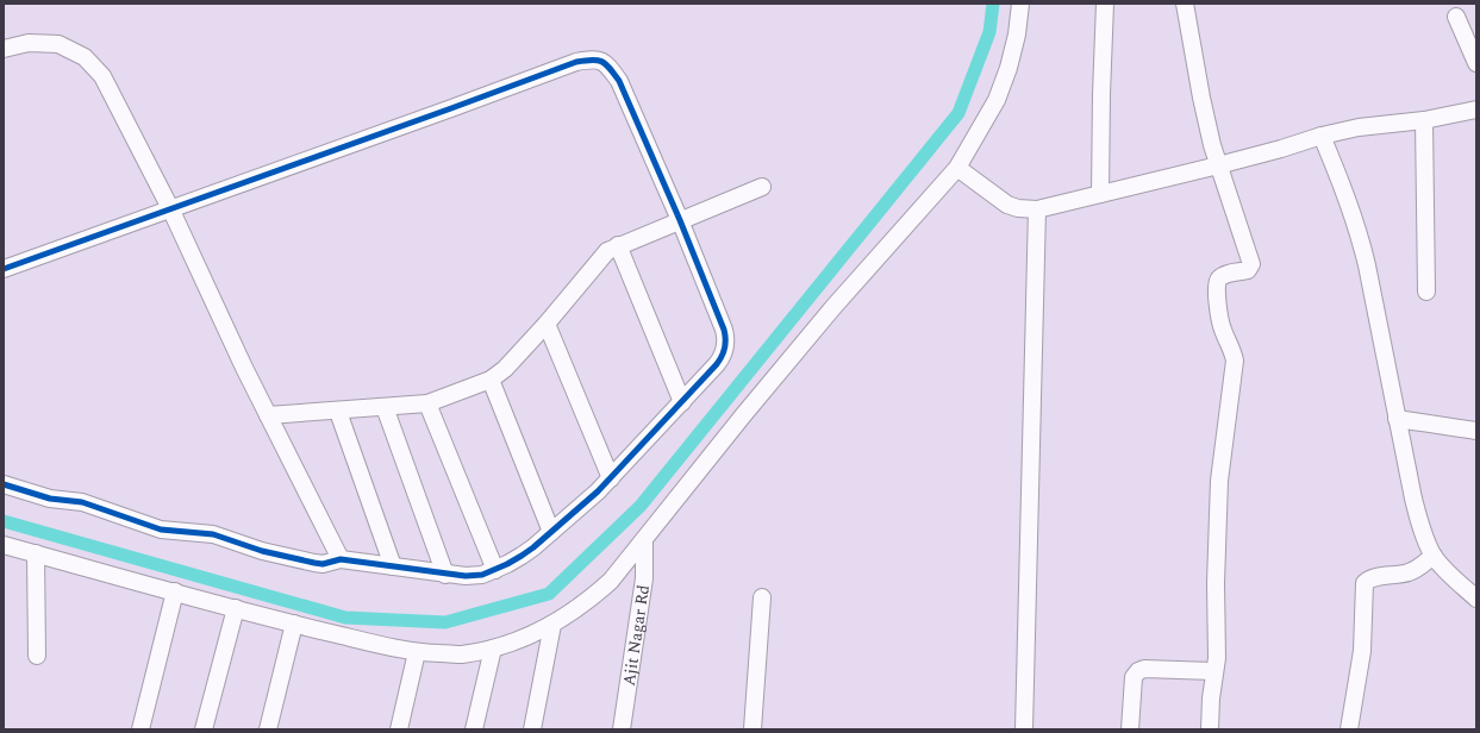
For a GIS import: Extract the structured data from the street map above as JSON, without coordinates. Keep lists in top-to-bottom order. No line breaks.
{"streets":{"street":["Ajit Nagar Rd"]}}
